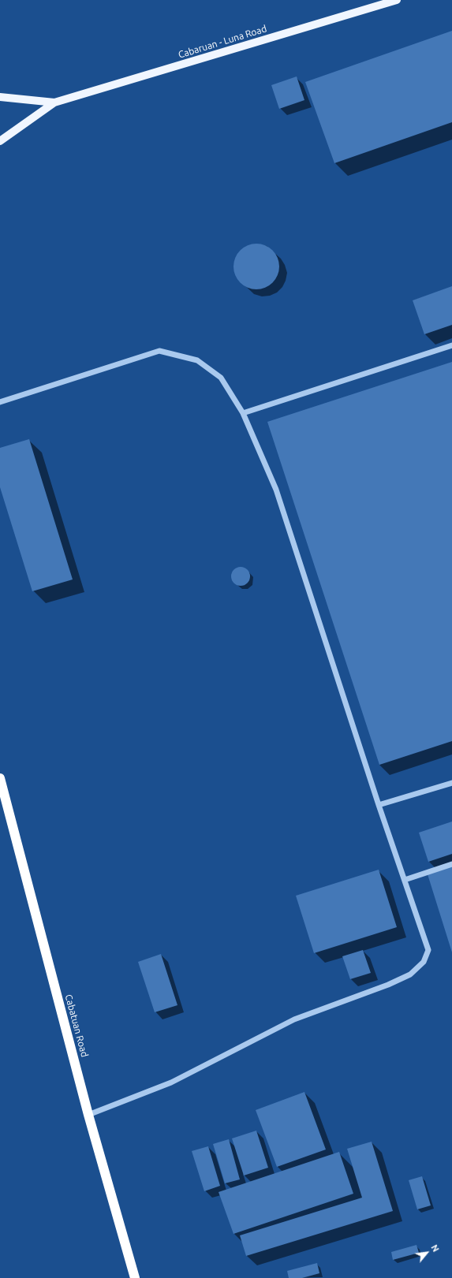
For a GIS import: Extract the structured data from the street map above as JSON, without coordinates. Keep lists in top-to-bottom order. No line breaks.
{"streets":{"highway":["Cabatuan Road"],"main road":["Cabaruan - Luna Road"]},"north":"top right"}
